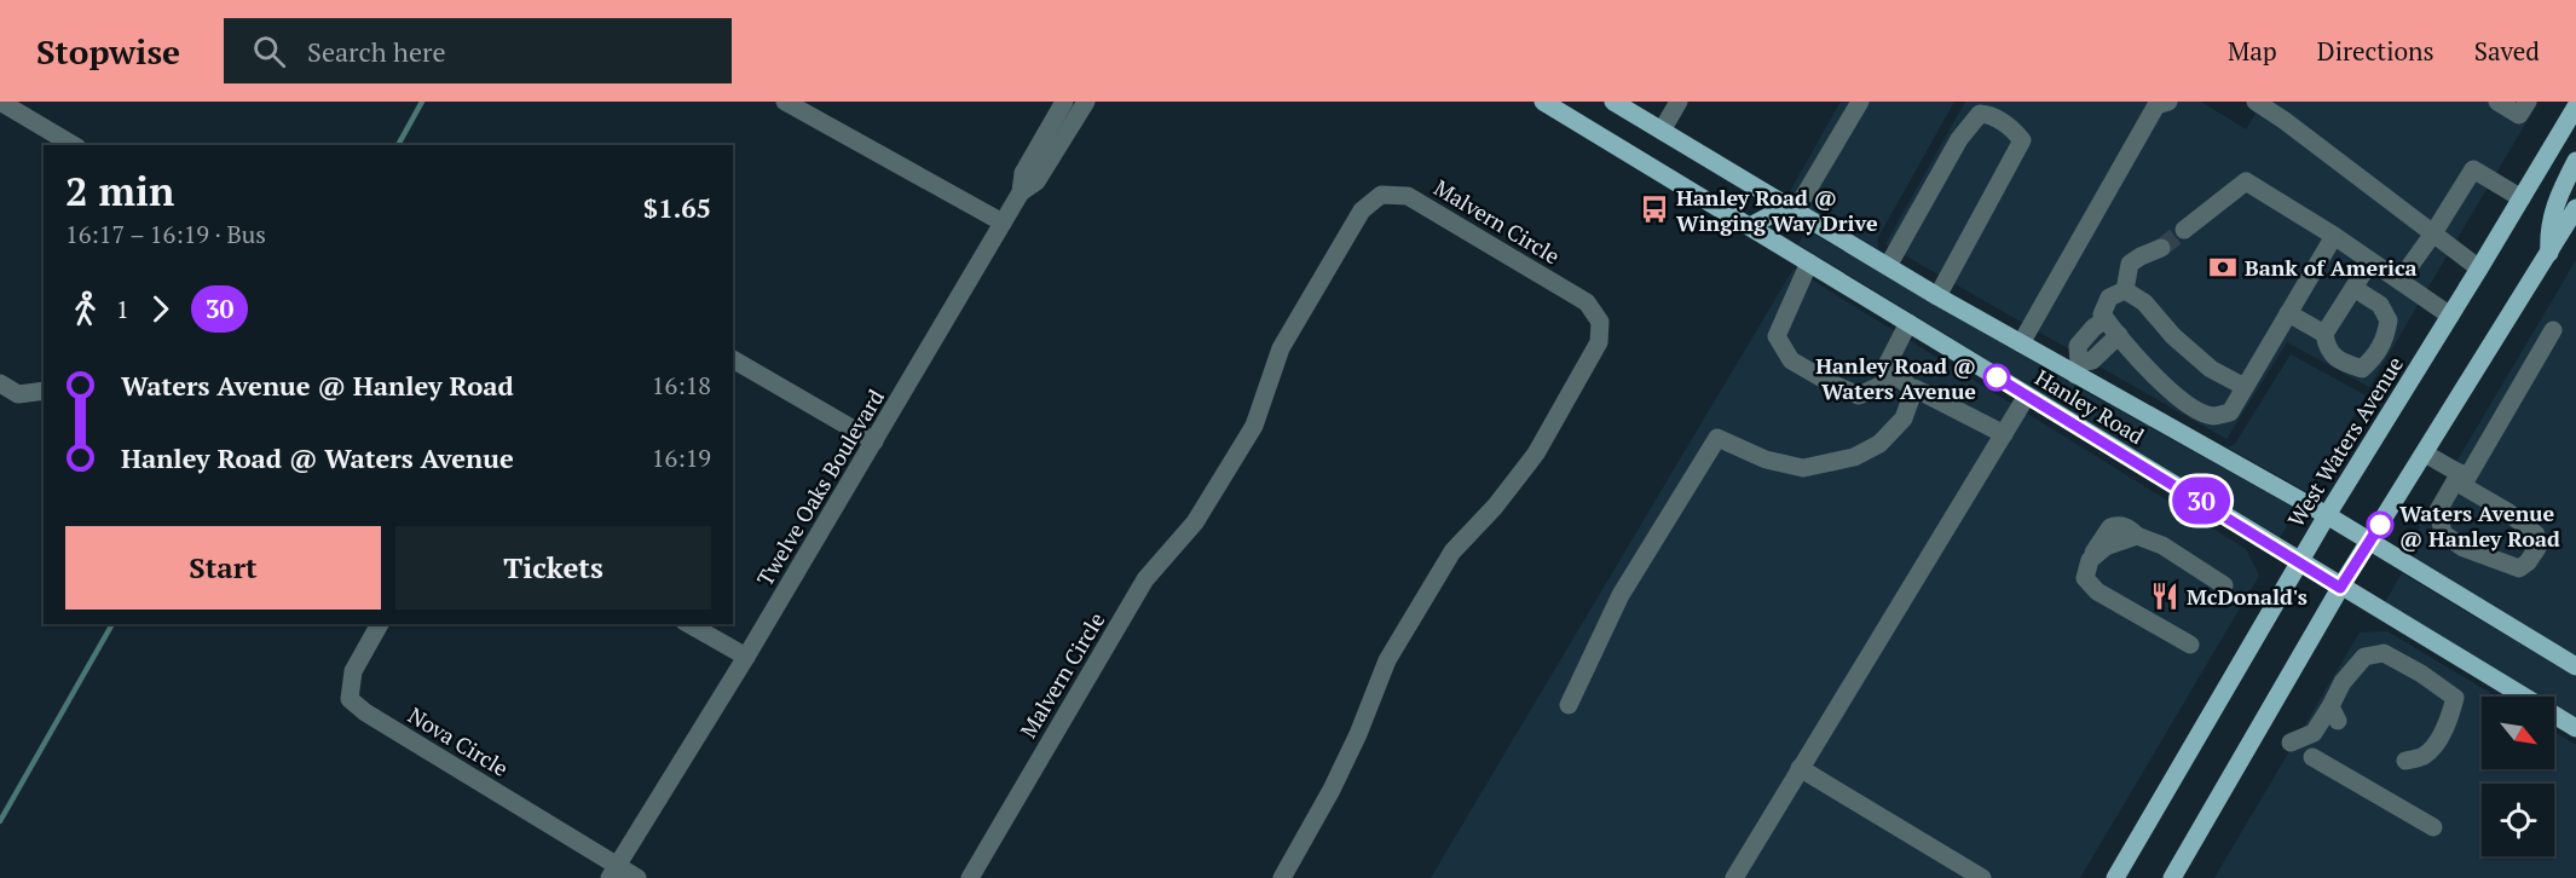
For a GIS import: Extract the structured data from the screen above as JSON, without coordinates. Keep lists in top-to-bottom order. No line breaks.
{"streets":{"main road":["Hanley Road","West Waters Avenue"],"street":["Malvern Circle","Twelve Oaks Boulevard","Nova Circle"]},"crossings":[["Hanley Road","West Waters Avenue"],["Twelve Oaks Boulevard","Nova Circle"]],"places":{"bus stop":["Hanley Road @ Winging Way Drive"],"bank":["Bank of America"],"other":["Hanley Road @ Waters Avenue","Waters Avenue @ Hanley Road"],"restaurant":["McDonald's"]},"lines":["bus line 30"],"north":"bottom right","page":{"header":"Stopwise","search":"Search here","nav":["Map","Directions","Saved"],"on_map":"30","heading":["2 min","16:17 – 16:19 · Bus","$1.65"],"legs":["1","30"],"list":[{"name":"Waters Avenue @ Hanley Road","value":"16:18"},{"name":"Hanley Road @ Waters Avenue","value":"16:19"}],"buttons":["Start","Tickets"]}}
